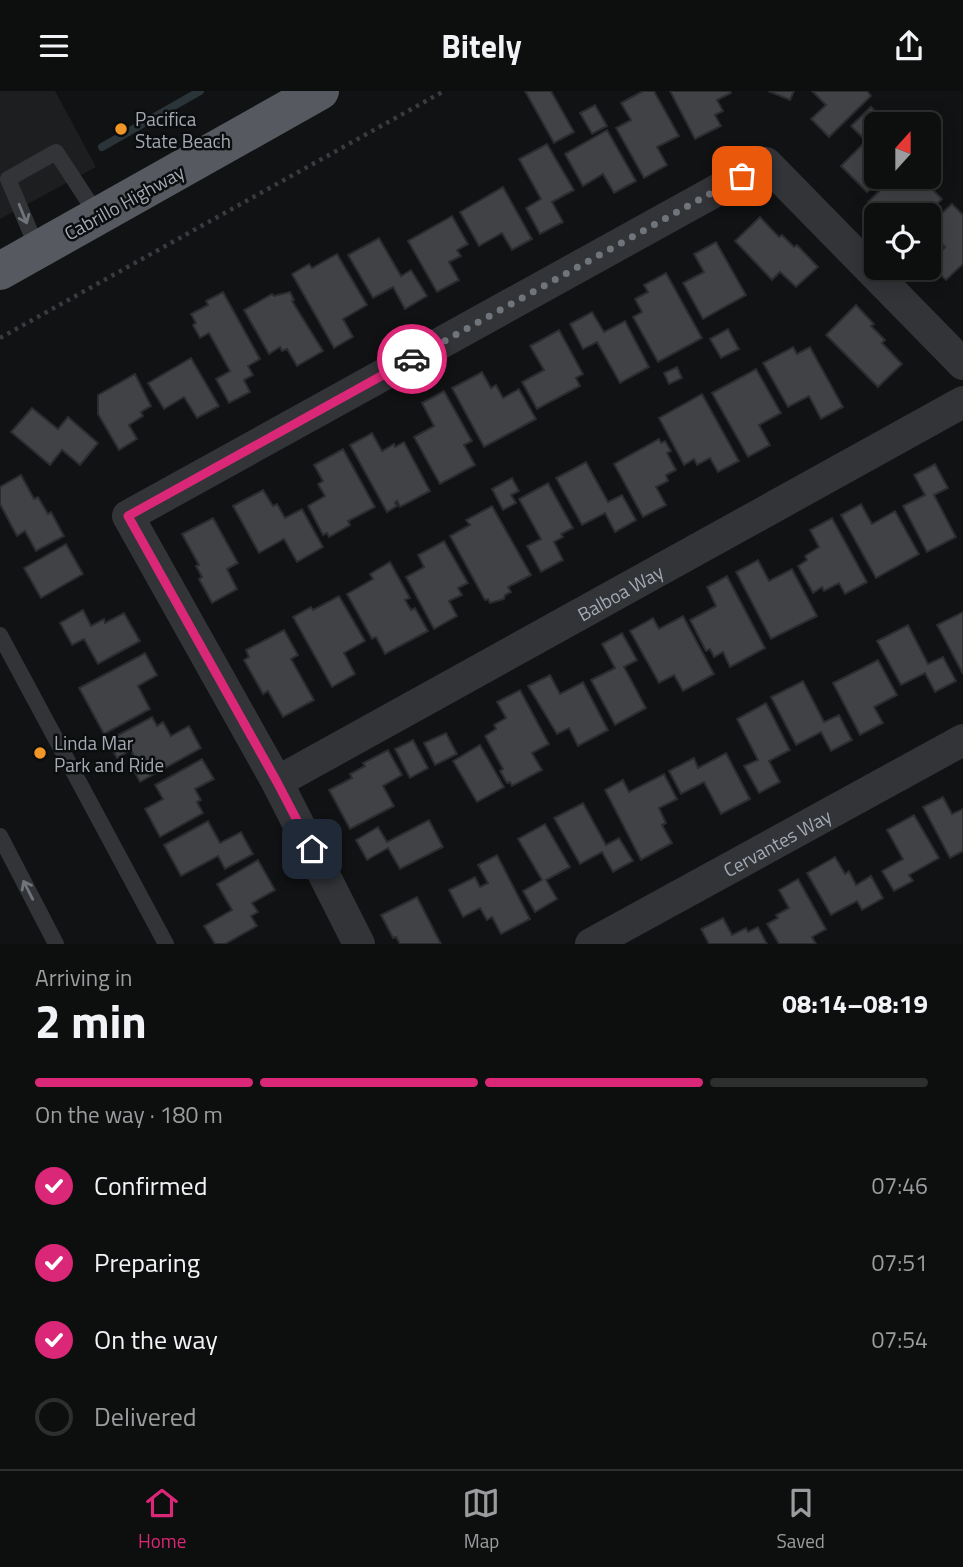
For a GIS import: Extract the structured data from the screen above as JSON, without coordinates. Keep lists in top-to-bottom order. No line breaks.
{"streets":{"highway":["Cabrillo Highway"],"street":["Balboa Way","Cervantes Way"]},"places":["Pacifica State Beach","Linda Mar Park and Ride"],"north":"top","page":{"header":"Bitely","heading":["2 min","Arriving in","08:14–08:19"],"bar":"On the way · 180 m","list":[["Confirmed","07:46"],["Preparing","07:51"],["On the way","07:54"],"Delivered"],"tabs":["Home","Map","Saved"]}}
